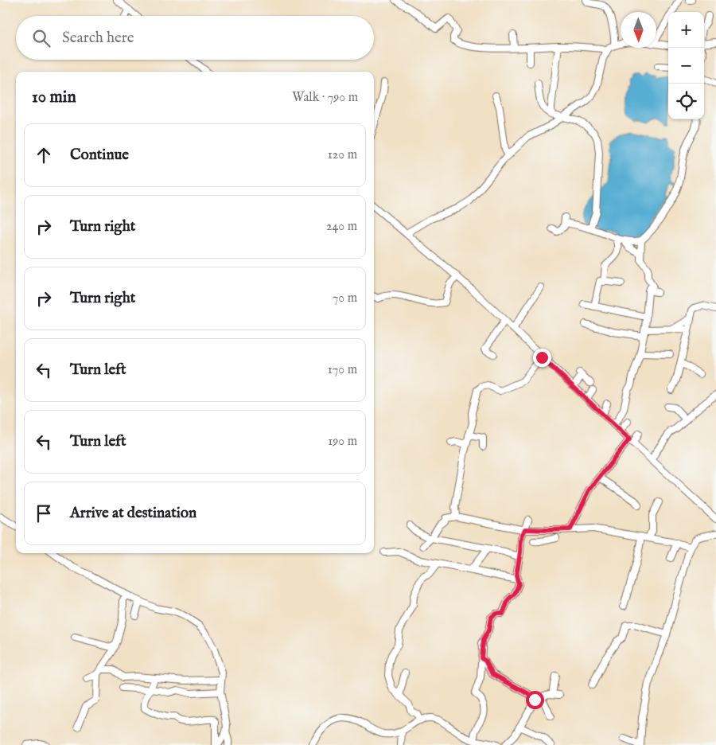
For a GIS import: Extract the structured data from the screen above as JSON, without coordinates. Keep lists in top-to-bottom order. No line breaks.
{"north":"bottom","page":{"map_buttons":["+","−"],"search":"Search here","heading":["10 min","Walk · 790 m"],"list":[["Continue","120 m"],["Turn right","240 m"],["Turn right","70 m"],["Turn left","170 m"],["Turn left","190 m"],"Arrive at destination"]}}
